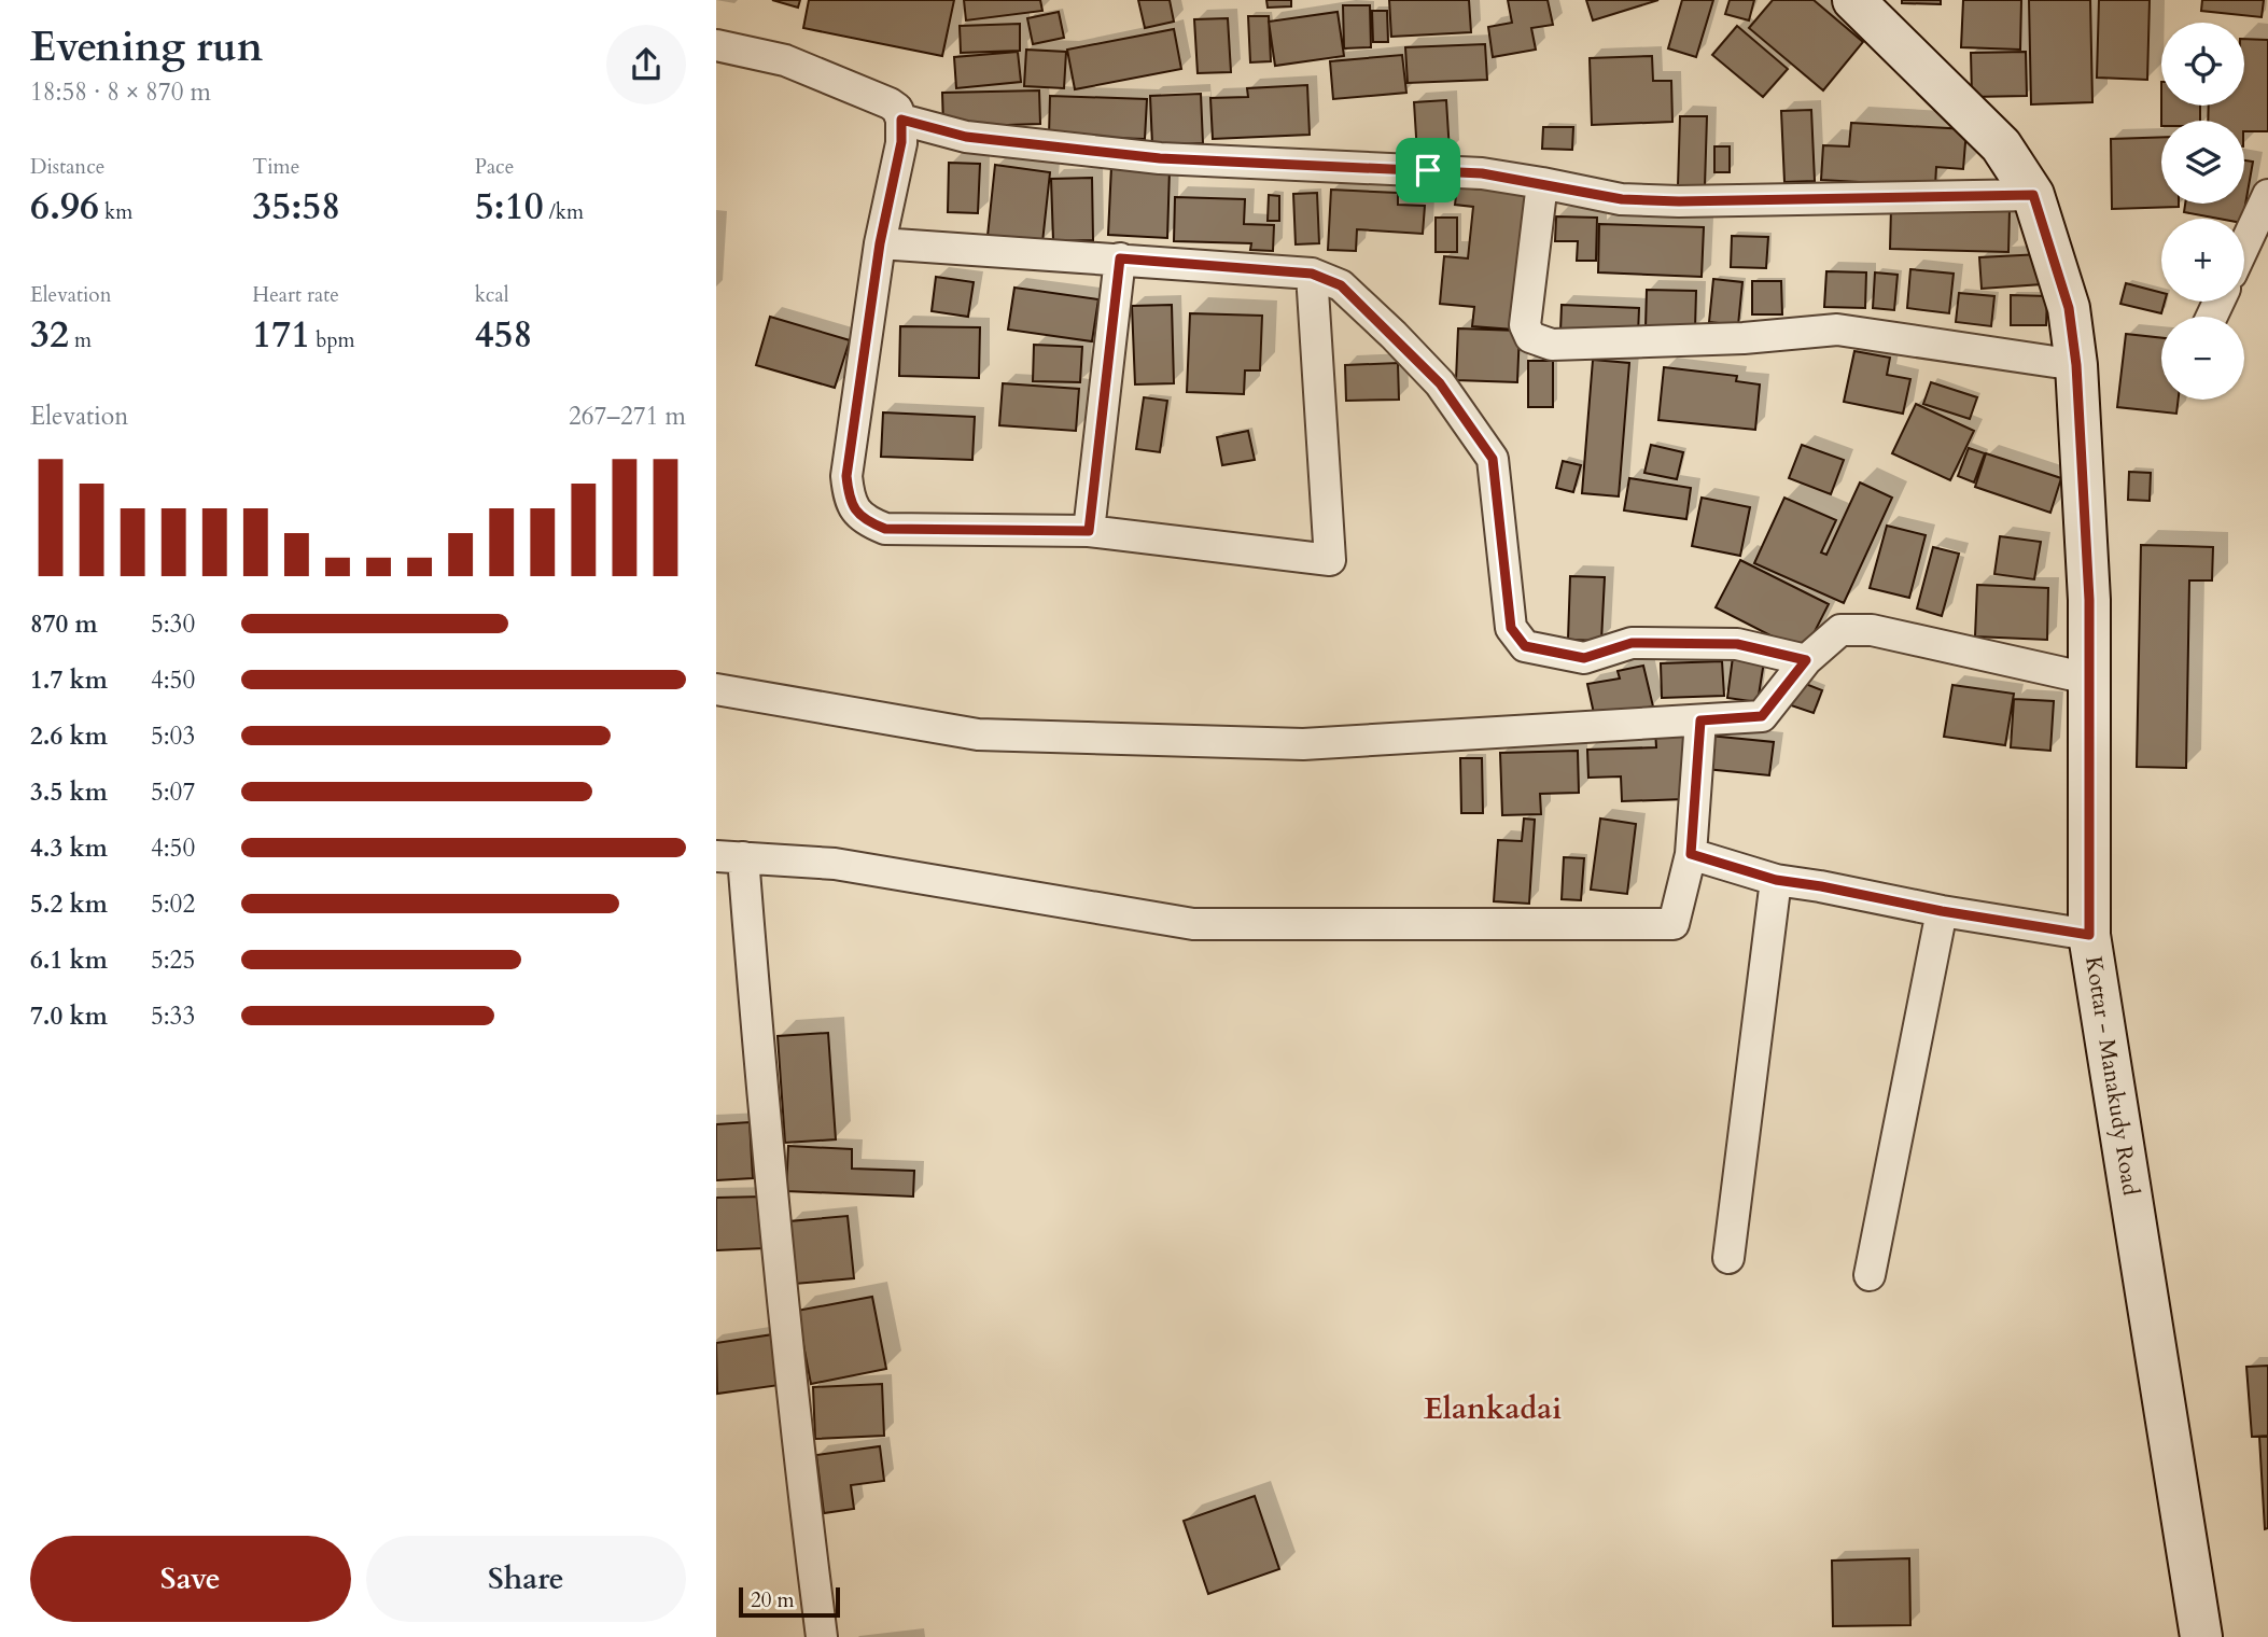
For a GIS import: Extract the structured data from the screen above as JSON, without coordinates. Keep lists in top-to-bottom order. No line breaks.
{"streets":{"main road":["Kottar - Manakudy Road"]},"districts":["Elankadai"],"scale_bar":"20 m","page":{"heading":["Evening run","18:58 · 8 × 870 m"],"map_buttons":["+","−"],"stats":[["Distance","6.96 km"],["Time","35:58"],["Pace","5:10 /km"],["Elevation","32 m"],["Heart rate","171 bpm"],["kcal","458"]],"chart":["Elevation","267–271 m"],"list":[{"name":"870 m","note":"5:30"},{"name":"1.7 km","note":"4:50"},{"name":"2.6 km","note":"5:03"},{"name":"3.5 km","note":"5:07"},{"name":"4.3 km","note":"4:50"},{"name":"5.2 km","note":"5:02"},{"name":"6.1 km","note":"5:25"},{"name":"7.0 km","note":"5:33"}],"buttons":["Save","Share"],"scale":"20 m"}}
